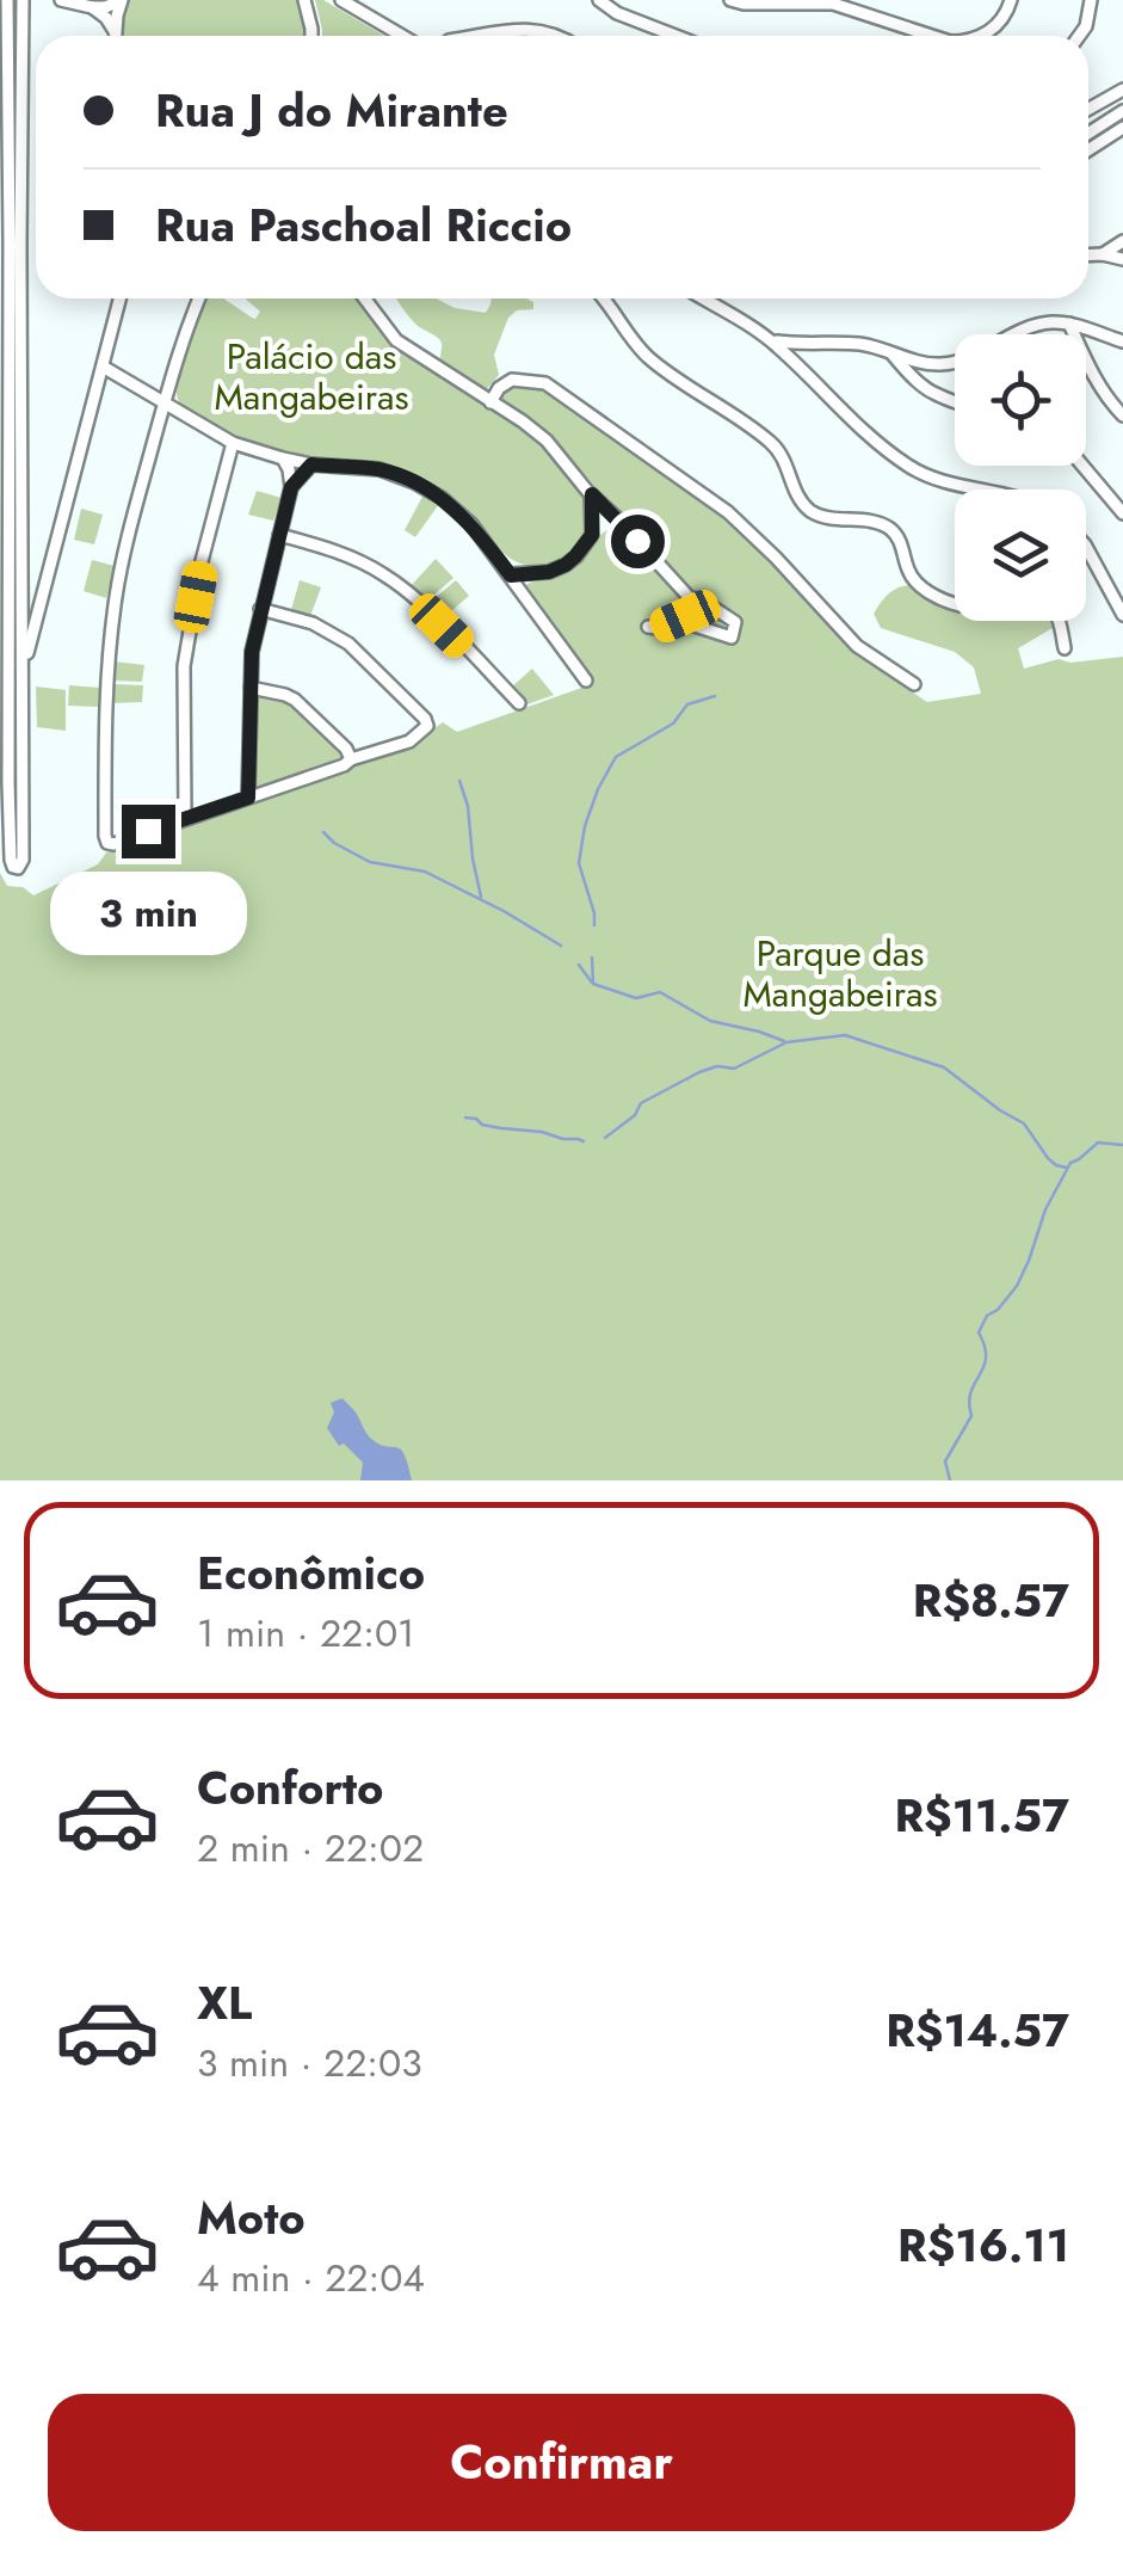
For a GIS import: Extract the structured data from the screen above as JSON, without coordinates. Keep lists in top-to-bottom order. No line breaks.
{"parks":["Palácio das Mangabeiras","Parque das Mangabeiras"],"page":{"banner":["Rua J do Mirante","Rua Paschoal Riccio"],"bubble":"3 min","list":[{"name":"Econômico","note":"1 min · 22:01","value":"R$8.57"},{"name":"Conforto","note":"2 min · 22:02","value":"R$11.57"},{"name":"XL","note":"3 min · 22:03","value":"R$14.57"},{"name":"Moto","note":"4 min · 22:04","value":"R$16.11"}],"buttons":"Confirmar"}}
